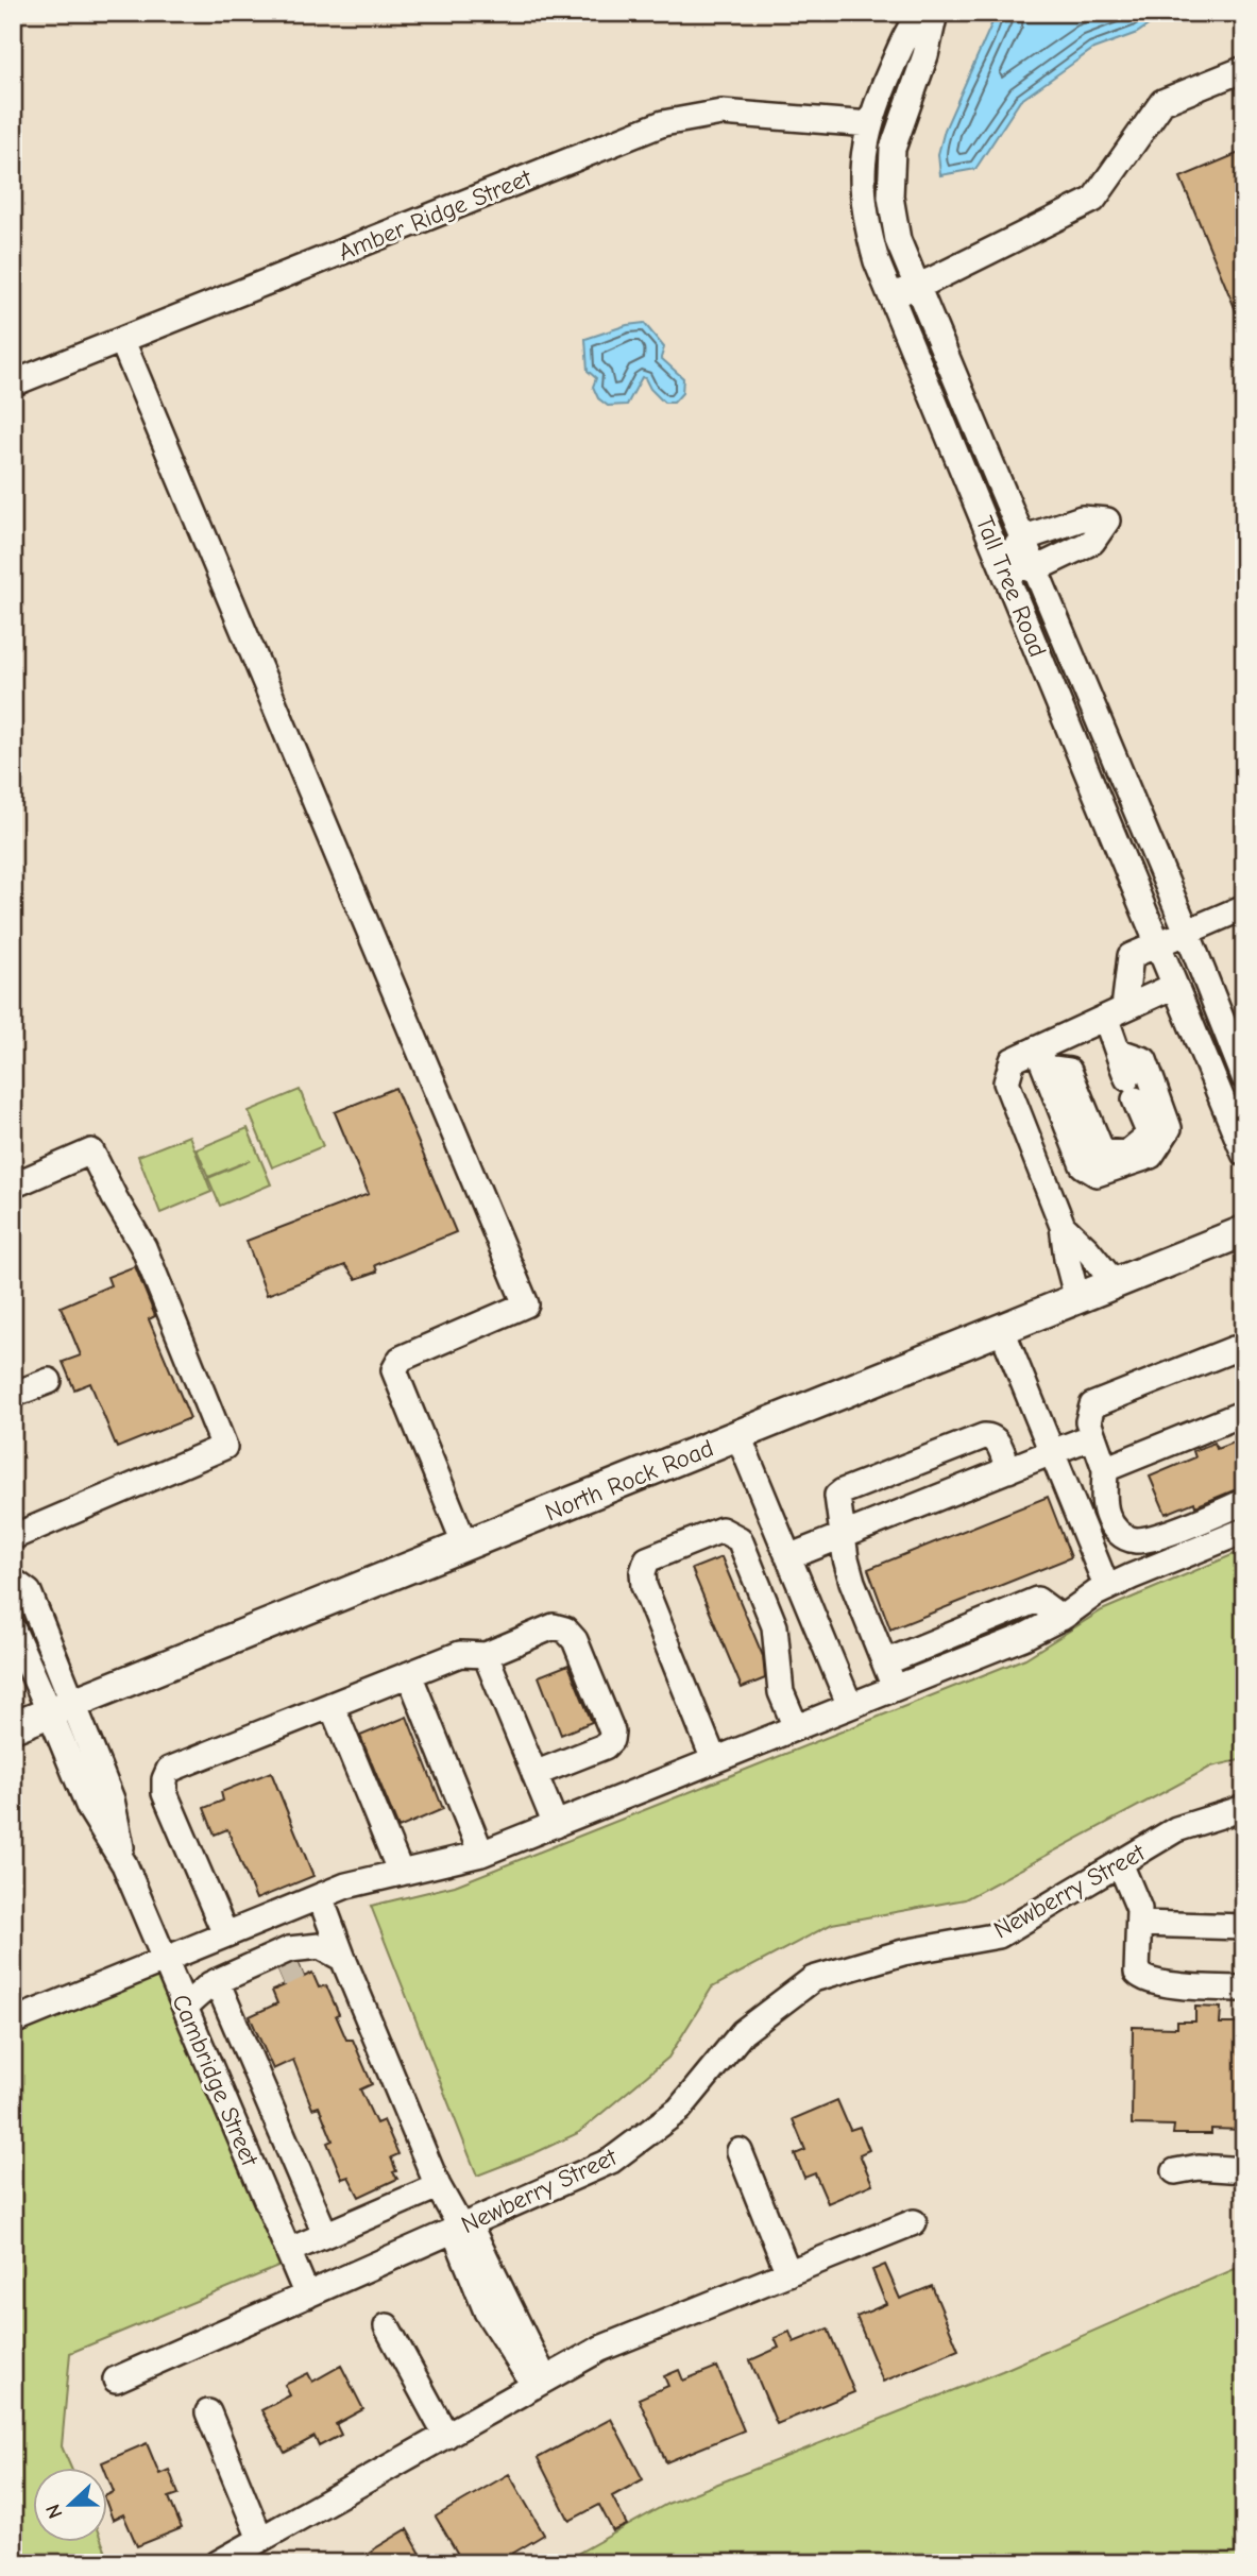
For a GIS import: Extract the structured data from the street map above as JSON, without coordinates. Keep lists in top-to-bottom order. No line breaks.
{"streets":{"main road":["North Rock Road"],"street":["Amber Ridge Street","Tall Tree Road","Newberry Street","Cambridge Street"]},"crossings":[["Amber Ridge Street","Tall Tree Road"],["North Rock Road","Cambridge Street"],["Newberry Street","Cambridge Street"]],"north":"left"}
